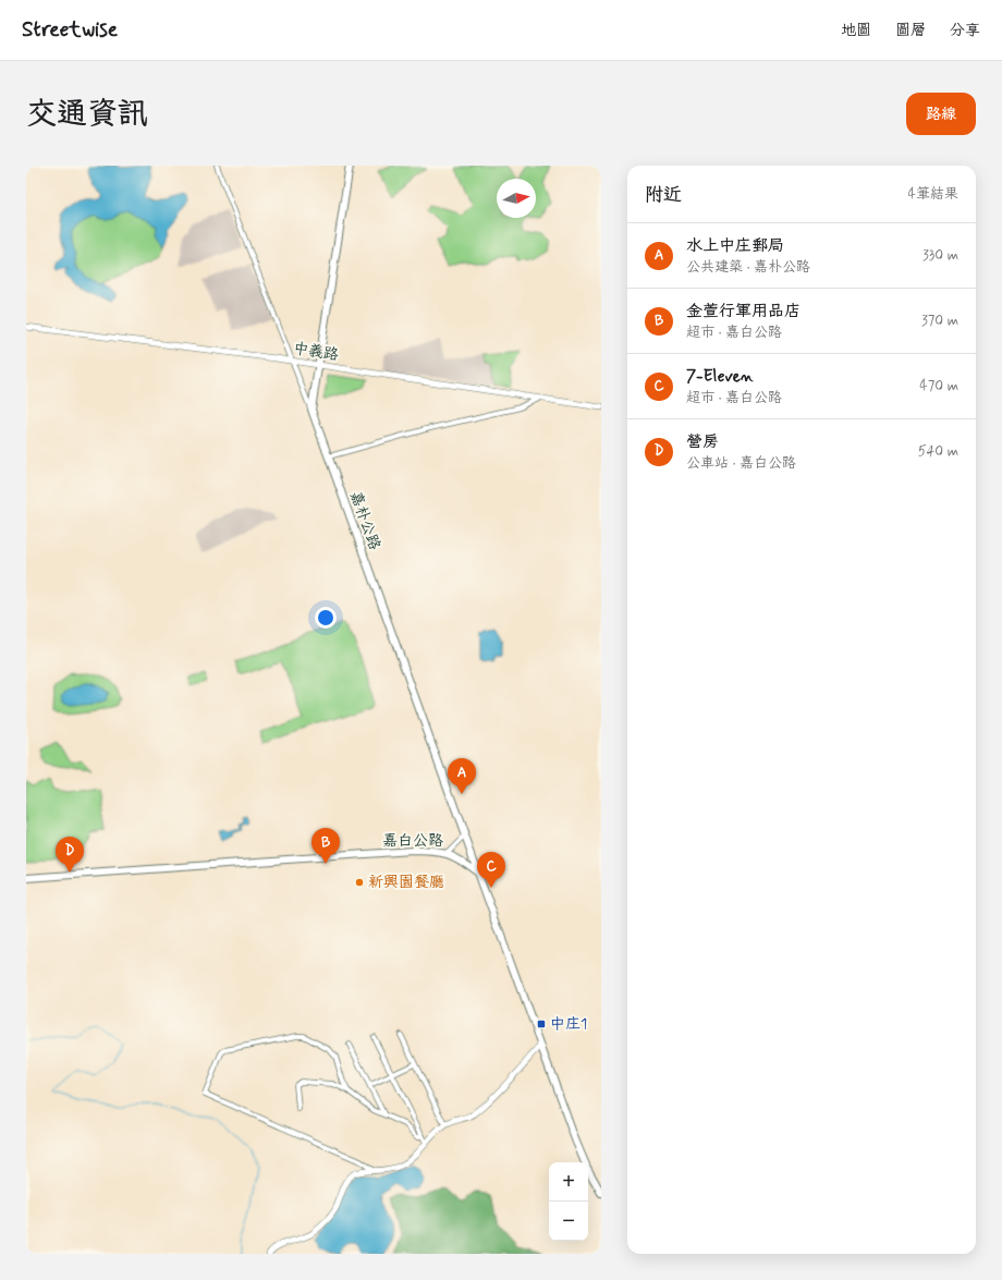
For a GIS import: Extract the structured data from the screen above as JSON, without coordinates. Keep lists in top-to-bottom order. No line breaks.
{"streets":{"main road":["嘉朴公路","嘉白公路"],"street":["中義路"]},"crossings":[["中義路","嘉朴公路"],["嘉朴公路","嘉白公路"]],"places":{"other":["新興園餐廳"],"transit":["中庄1"]},"north":"right","page":{"header":"Streetwise","nav":["地圖","圖層","分享"],"title":"交通資訊","buttons":"路線","heading":["附近","4筆結果"],"list":[{"mark":"A","name":"水上中庄郵局","note":"公共建築 · 嘉朴公路","value":"330 m"},{"mark":"B","name":"金萱行軍用品店","note":"超市 · 嘉白公路","value":"370 m"},{"mark":"C","name":"7-Eleven","note":"超市 · 嘉白公路","value":"470 m"},{"mark":"D","name":"營房","note":"公車站 · 嘉白公路","value":"540 m"}],"pins":["A","B","D","C"],"map_buttons":["+","−"]}}
